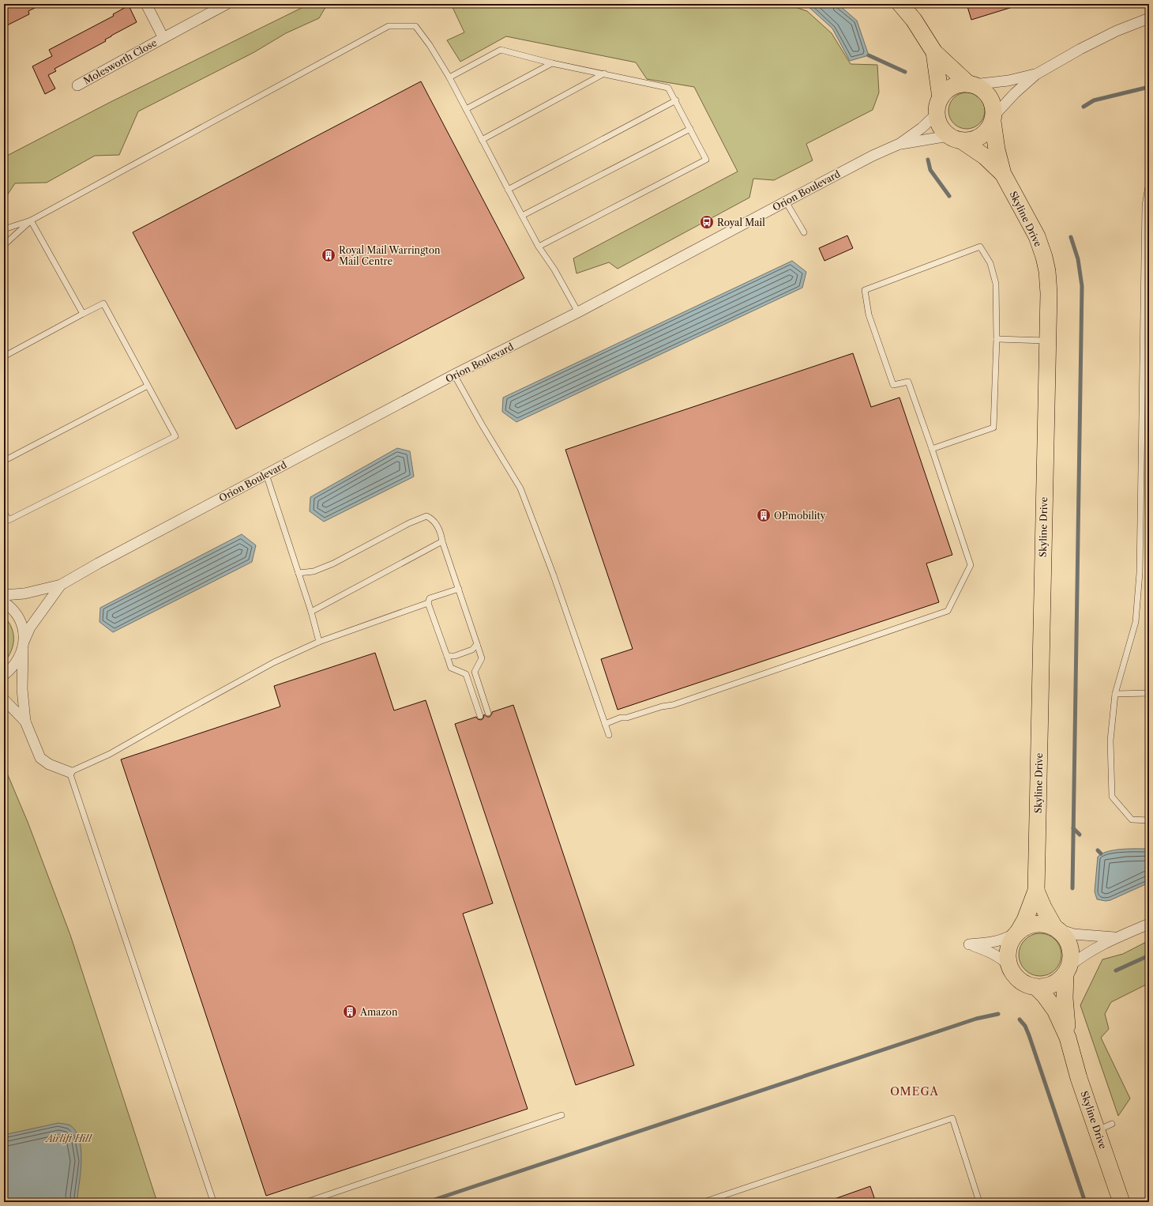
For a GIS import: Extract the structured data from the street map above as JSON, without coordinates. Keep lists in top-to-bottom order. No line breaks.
{"streets":{"main road":["Skyline Drive"],"street":["Molesworth Close","Orion Boulevard"]},"crossings":[["Orion Boulevard","Skyline Drive"]],"districts":["OMEGA"],"parks":["Airlift Hill"],"places":{"bus stop":["Royal Mail"],"building":["Royal Mail Warrington Mail Centre","OPmobility","Amazon"]}}
